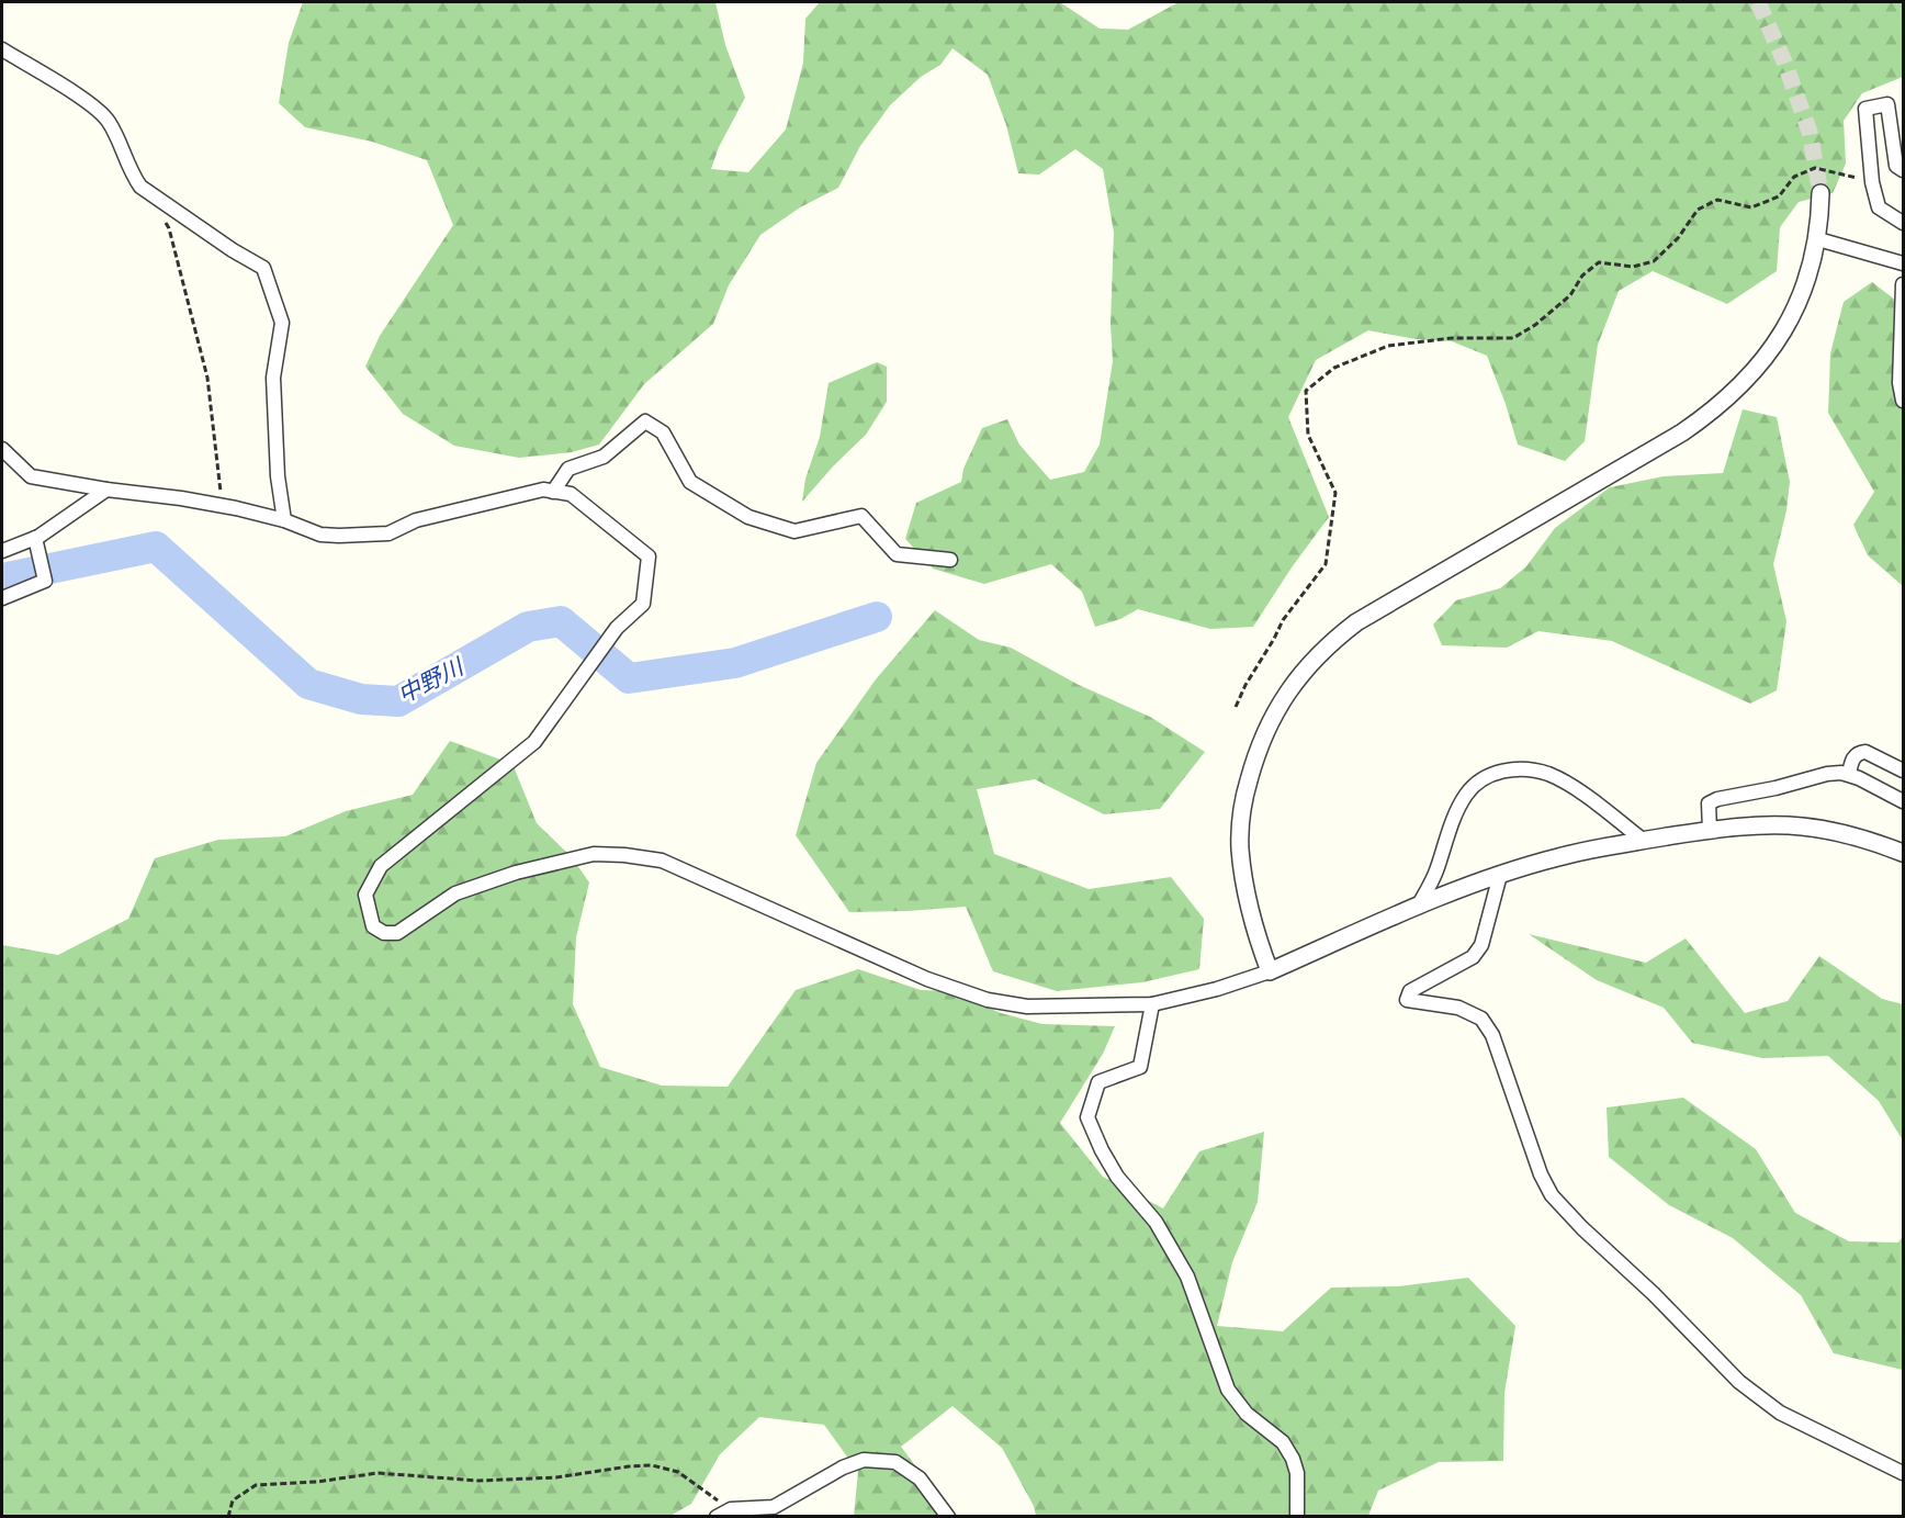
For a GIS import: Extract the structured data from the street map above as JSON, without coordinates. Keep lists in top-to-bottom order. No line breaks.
{"water":["中野川"]}
